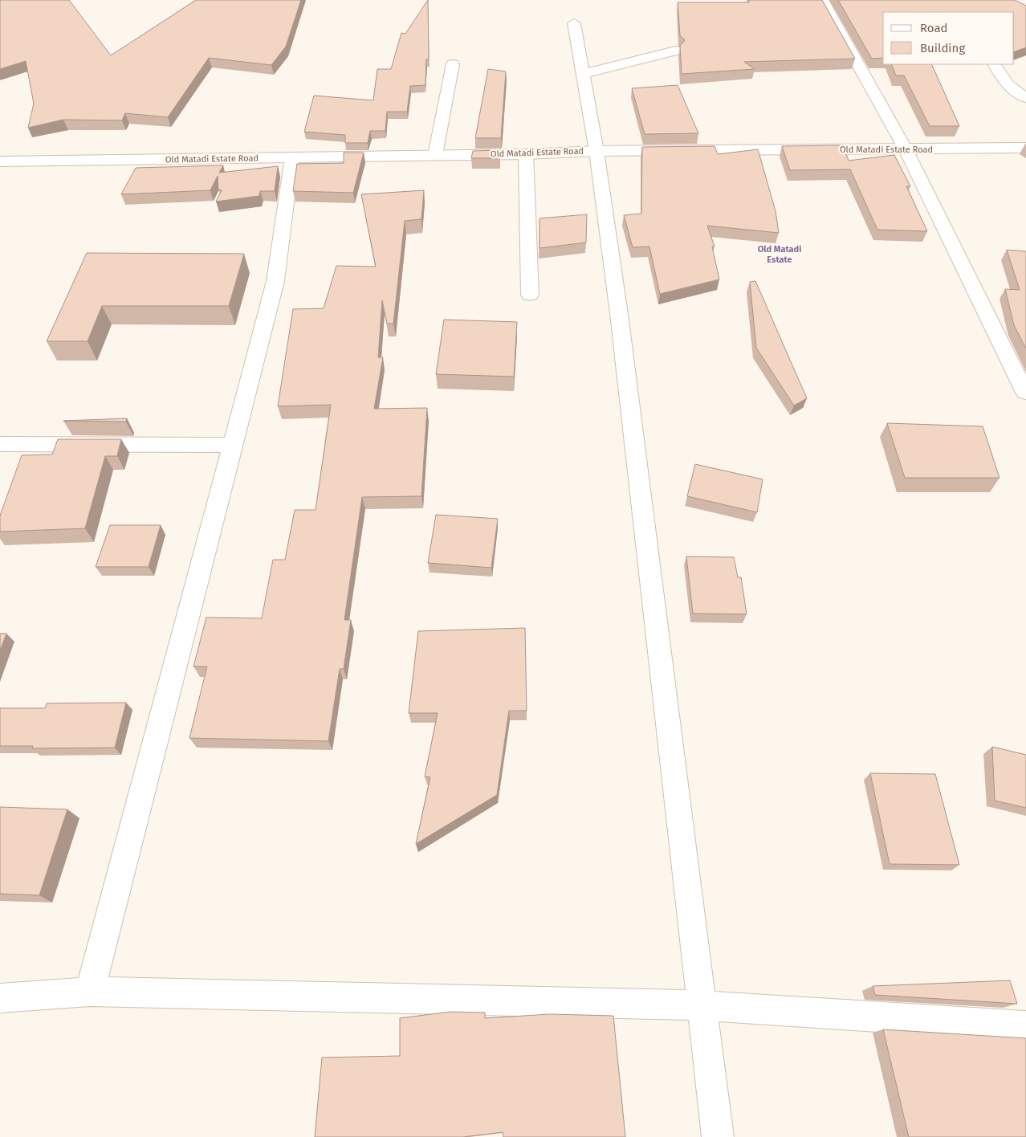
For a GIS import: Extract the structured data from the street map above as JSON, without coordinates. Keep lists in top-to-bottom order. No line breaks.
{"streets":{"street":["Old Matadi Estate Road"]},"districts":["Old Matadi Estate"],"legend":["Road","Building"]}
